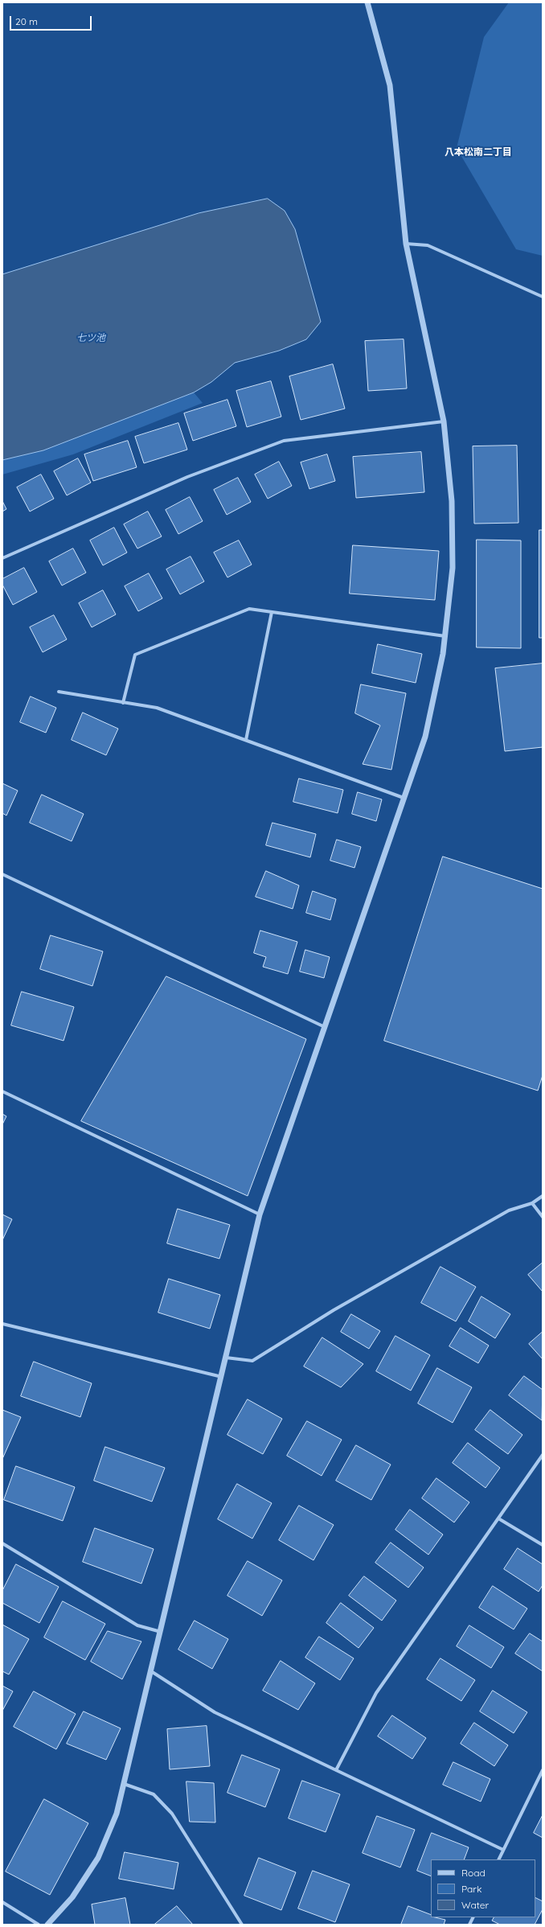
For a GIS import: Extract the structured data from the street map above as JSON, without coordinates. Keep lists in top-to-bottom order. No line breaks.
{"districts":["八本松南二丁目"],"water":["七ツ池"],"legend":["Road","Park","Water"],"scale_bar":"20 m"}
